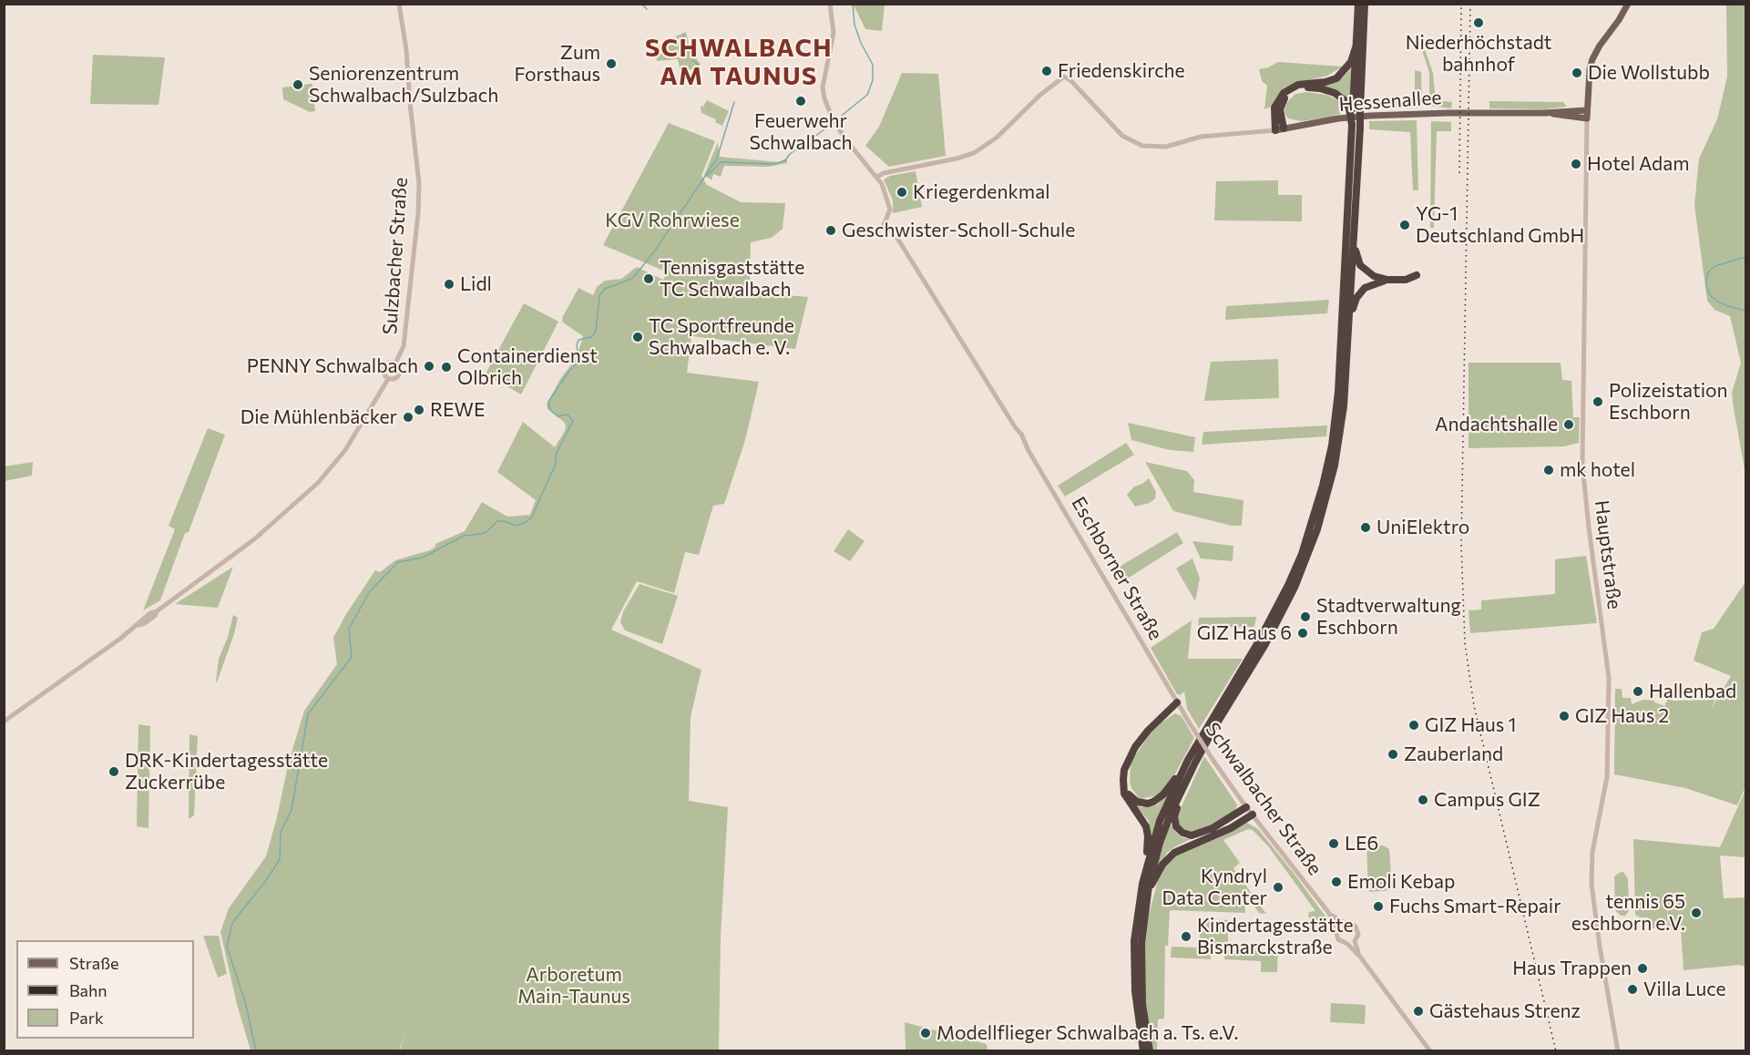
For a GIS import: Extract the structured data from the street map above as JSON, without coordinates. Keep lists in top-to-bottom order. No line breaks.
{"streets":{"main road":["Hessenallee","Hauptstraße"],"street":["Sulzbacher Straße","Eschborner Straße","Schwalbacher Straße"]},"crossings":[["Hessenallee","Hauptstraße"],["Hessenallee","Eschborner Straße"],["Eschborner Straße","Schwalbacher Straße"]],"districts":["SCHWALBACH AM TAUNUS"],"parks":["KGV Rohrwiese","Arboretum Main-Taunus"],"places":["Niederhöchstadt bahnhof","Zum Forsthaus","Friedenskirche","Die Wollstubb","Seniorenzentrum Schwalbach/Sulzbach","Feuerwehr Schwalbach","Hotel Adam","Kriegerdenkmal","YG-1 Deutschland GmbH","Geschwister-Scholl-Schule","Tennisgaststätte TC Schwalbach","Lidl","TC Sportfreunde Schwalbach e. V.","PENNY Schwalbach","Containerdienst Olbrich","Polizeistation Eschborn","REWE","Die Mühlenbäcker","Andachtshalle","mk hotel","UniElektro","Stadtverwaltung Eschborn","GIZ Haus 6","Hallenbad","GIZ Haus 2","GIZ Haus 1","Zauberland","DRK-Kindertagesstätte Zuckerrübe","Campus GIZ","LE6","Emoli Kebap","Kyndryl Data Center","Fuchs Smart-Repair","tennis 65 eschborn e.V.","Kindertagesstätte Bismarckstraße","Haus Trappen","Villa Luce","Gästehaus Strenz","Modellflieger Schwalbach a. Ts. e.V."],"legend":["Straße","Bahn","Park"]}
